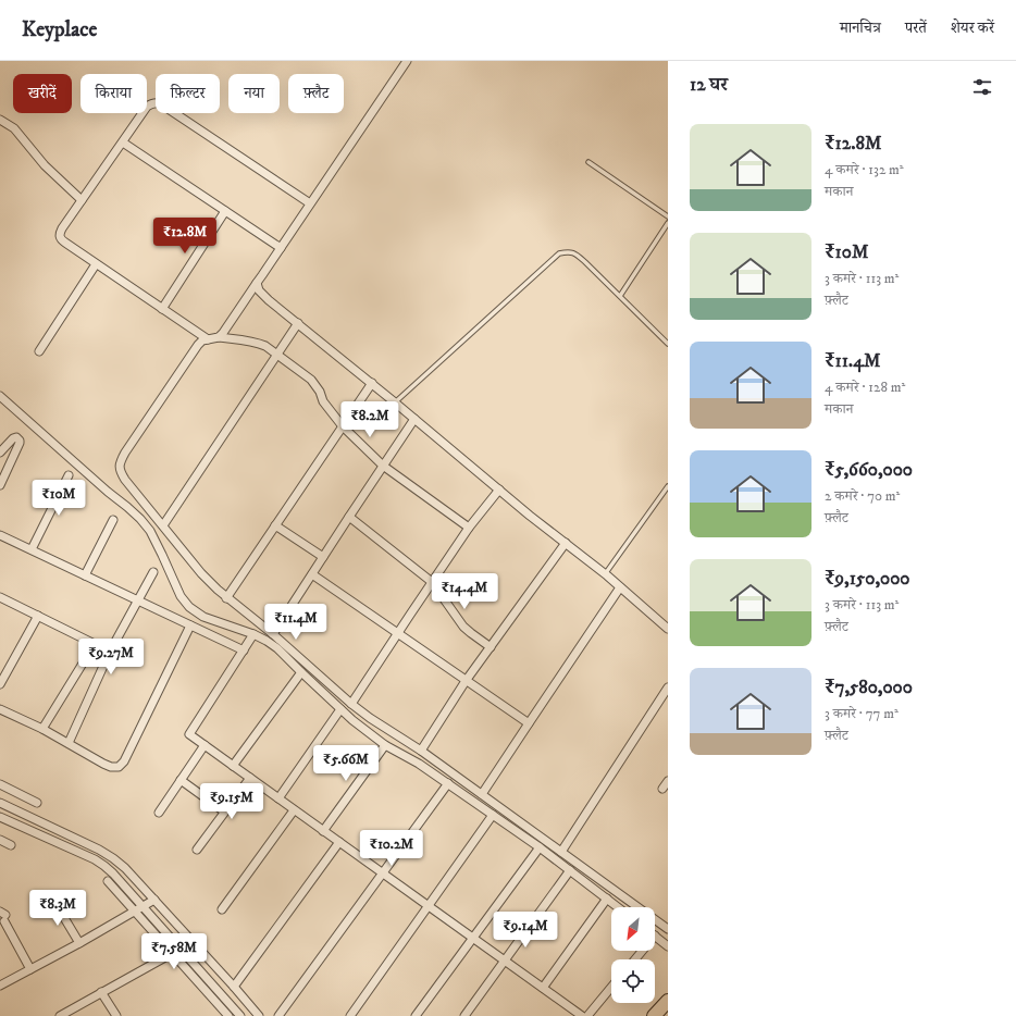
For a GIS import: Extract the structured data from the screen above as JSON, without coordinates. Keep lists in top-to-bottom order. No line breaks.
{"north":"bottom left","page":{"header":"Keyplace","nav":["मानचित्र","परतें","शेयर करें"],"heading":"12 घर","chip":["खरीदें","किराया","फ़िल्टर","नया","फ़्लैट"],"list":[{"name":"₹12.8M","note":"4 कमरे · 132 m² · मकान"},{"name":"₹10M","note":"3 कमरे · 113 m² · फ़्लैट"},{"name":"₹11.4M","note":"4 कमरे · 128 m² · मकान"},{"name":"₹5,660,000","note":"2 कमरे · 70 m² · फ़्लैट"},{"name":"₹9,150,000","note":"3 कमरे · 113 m² · फ़्लैट"},{"name":"₹7,580,000","note":"3 कमरे · 77 m² · फ़्लैट"}],"price":["₹12.8M","₹8.2M","₹10M","₹14.4M","₹11.4M","₹9.27M","₹5.66M","₹9.15M","₹10.2M","₹8.3M","₹9.14M","₹7.58M"]}}
